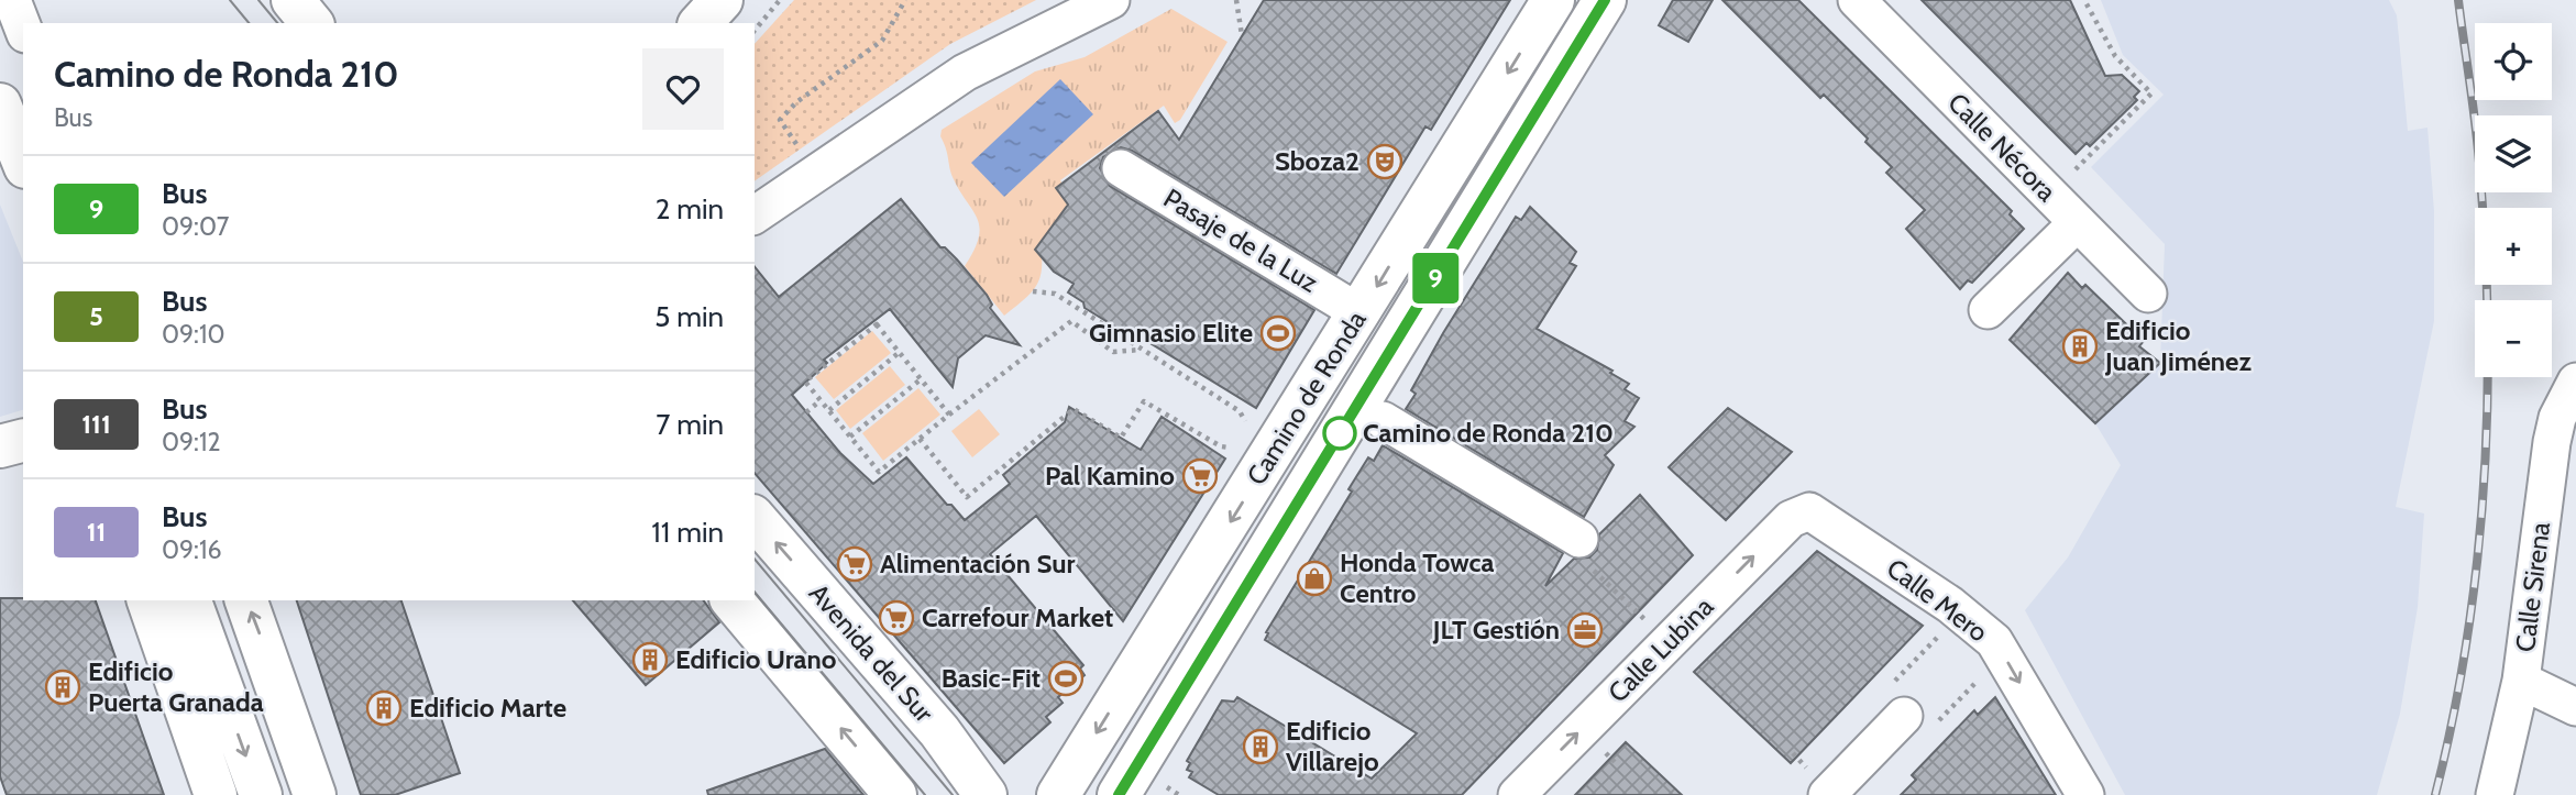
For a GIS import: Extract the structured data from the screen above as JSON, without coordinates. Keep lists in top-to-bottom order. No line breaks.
{"streets":{"main road":["Camino de Ronda","Avenida del Sur"],"street":["Calle Nécora","Pasaje de la Luz","Calle Sirena","Calle Mero","Calle Lubina"]},"crossings":[["Pasaje de la Luz","Camino de Ronda"],["Calle Mero","Calle Lubina"]],"one_way":["Calle Mero","Calle Lubina"],"places":{"theatre":["Sboza2"],"sports":["Gimnasio Elite","Basic-Fit"],"building":["Edificio Juan Jiménez","Edificio Urano","Edificio Puerta Granada","Edificio Marte","Edificio Villarejo"],"other":["Camino de Ronda 210"],"supermarket":["Pal Kamino","Alimentación Sur","Carrefour Market"],"shop":["Honda Towca Centro"],"office":["JLT Gestión"]},"lines":["bus line 9"],"page":{"on_map":"9","map_buttons":["+","−"],"heading":["Camino de Ronda 210","Bus"],"list":[{"mark":"9","name":"Bus","note":"09:07","value":"2 min"},{"mark":"5","name":"Bus","note":"09:10","value":"5 min"},{"mark":"111","name":"Bus","note":"09:12","value":"7 min"},{"mark":"11","name":"Bus","note":"09:16","value":"11 min"}]}}
